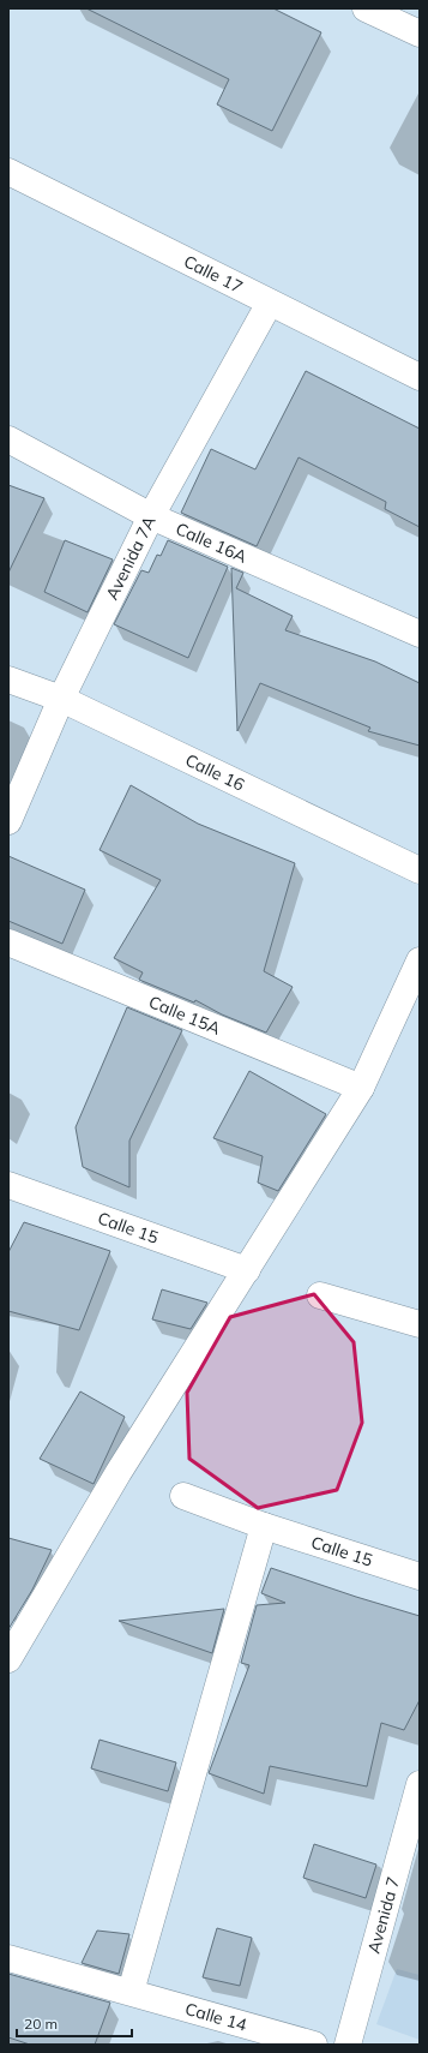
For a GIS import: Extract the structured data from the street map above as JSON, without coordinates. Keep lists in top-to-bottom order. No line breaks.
{"streets":{"street":["Calle 17","Calle 16A","Avenida 7A","Calle 16","Calle 15A","Calle 15","Avenida 7","Calle 14"]},"crossings":[["Calle 17","Avenida 7A"],["Calle 16A","Avenida 7A"],["Avenida 7A","Calle 16"]],"scale_bar":"20 m"}
